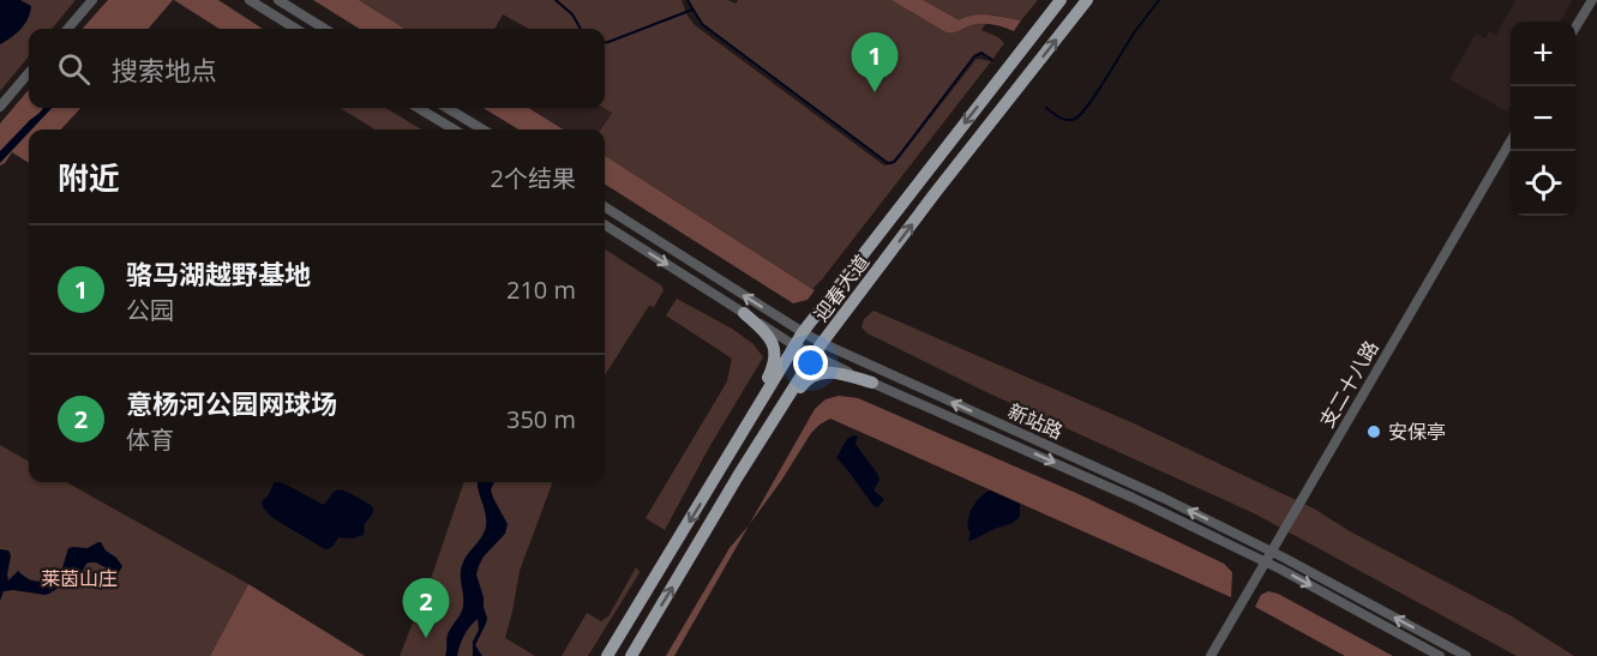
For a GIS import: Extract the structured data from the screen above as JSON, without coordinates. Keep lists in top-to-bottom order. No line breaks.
{"streets":{"main road":["迎春大道"],"street":["支二十八路","新站路"]},"crossings":[["迎春大道","新站路"],["支二十八路","新站路"]],"parks":["莱茵山庄"],"places":["安保亭"],"page":{"map_buttons":["+","−"],"search":"搜索地点","pins":["1","2"],"heading":["附近","2个结果"],"list":[{"mark":"1","name":"骆马湖越野基地","note":"公园","value":"210 m"},{"mark":"2","name":"意杨河公园网球场","note":"体育","value":"350 m"}]}}
